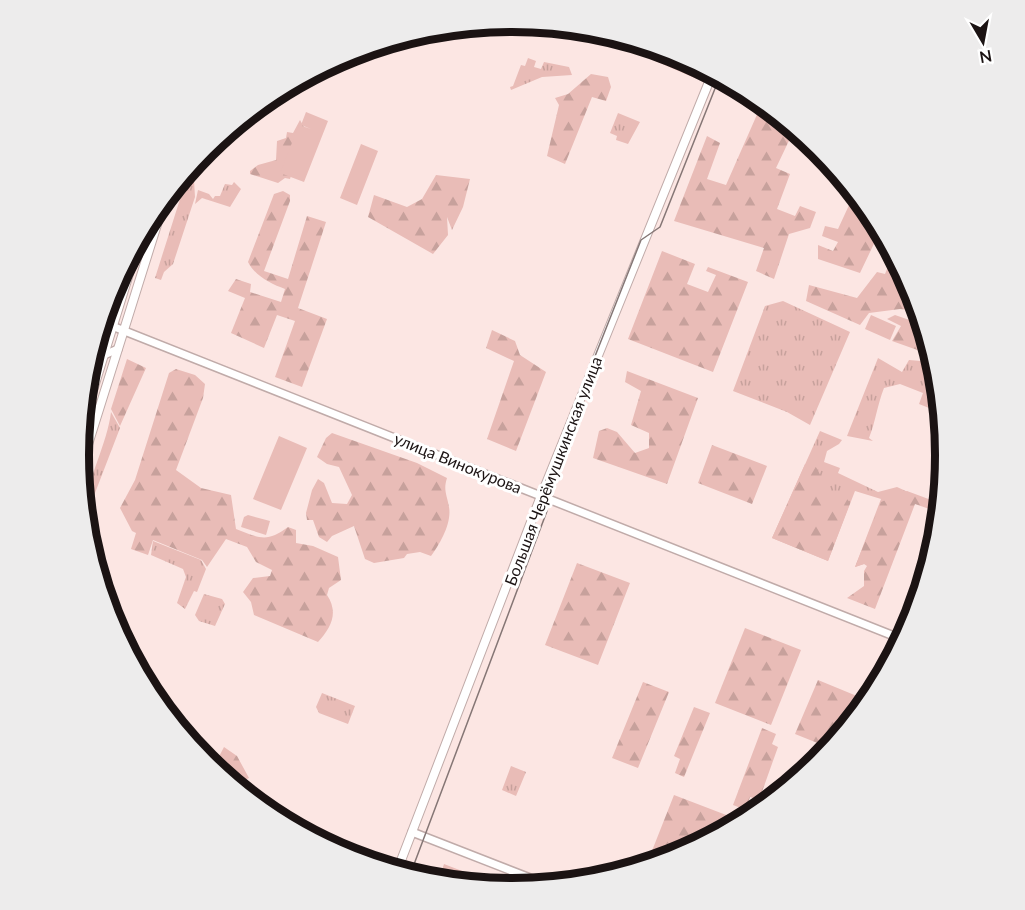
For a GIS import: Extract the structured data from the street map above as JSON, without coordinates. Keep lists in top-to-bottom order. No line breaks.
{"streets":{"main road":["Большая Черёмушкинская улица"],"street":["улица Винокурова"]},"crossings":[["улица Винокурова","Большая Черёмушкинская улица"]],"north":"bottom"}
